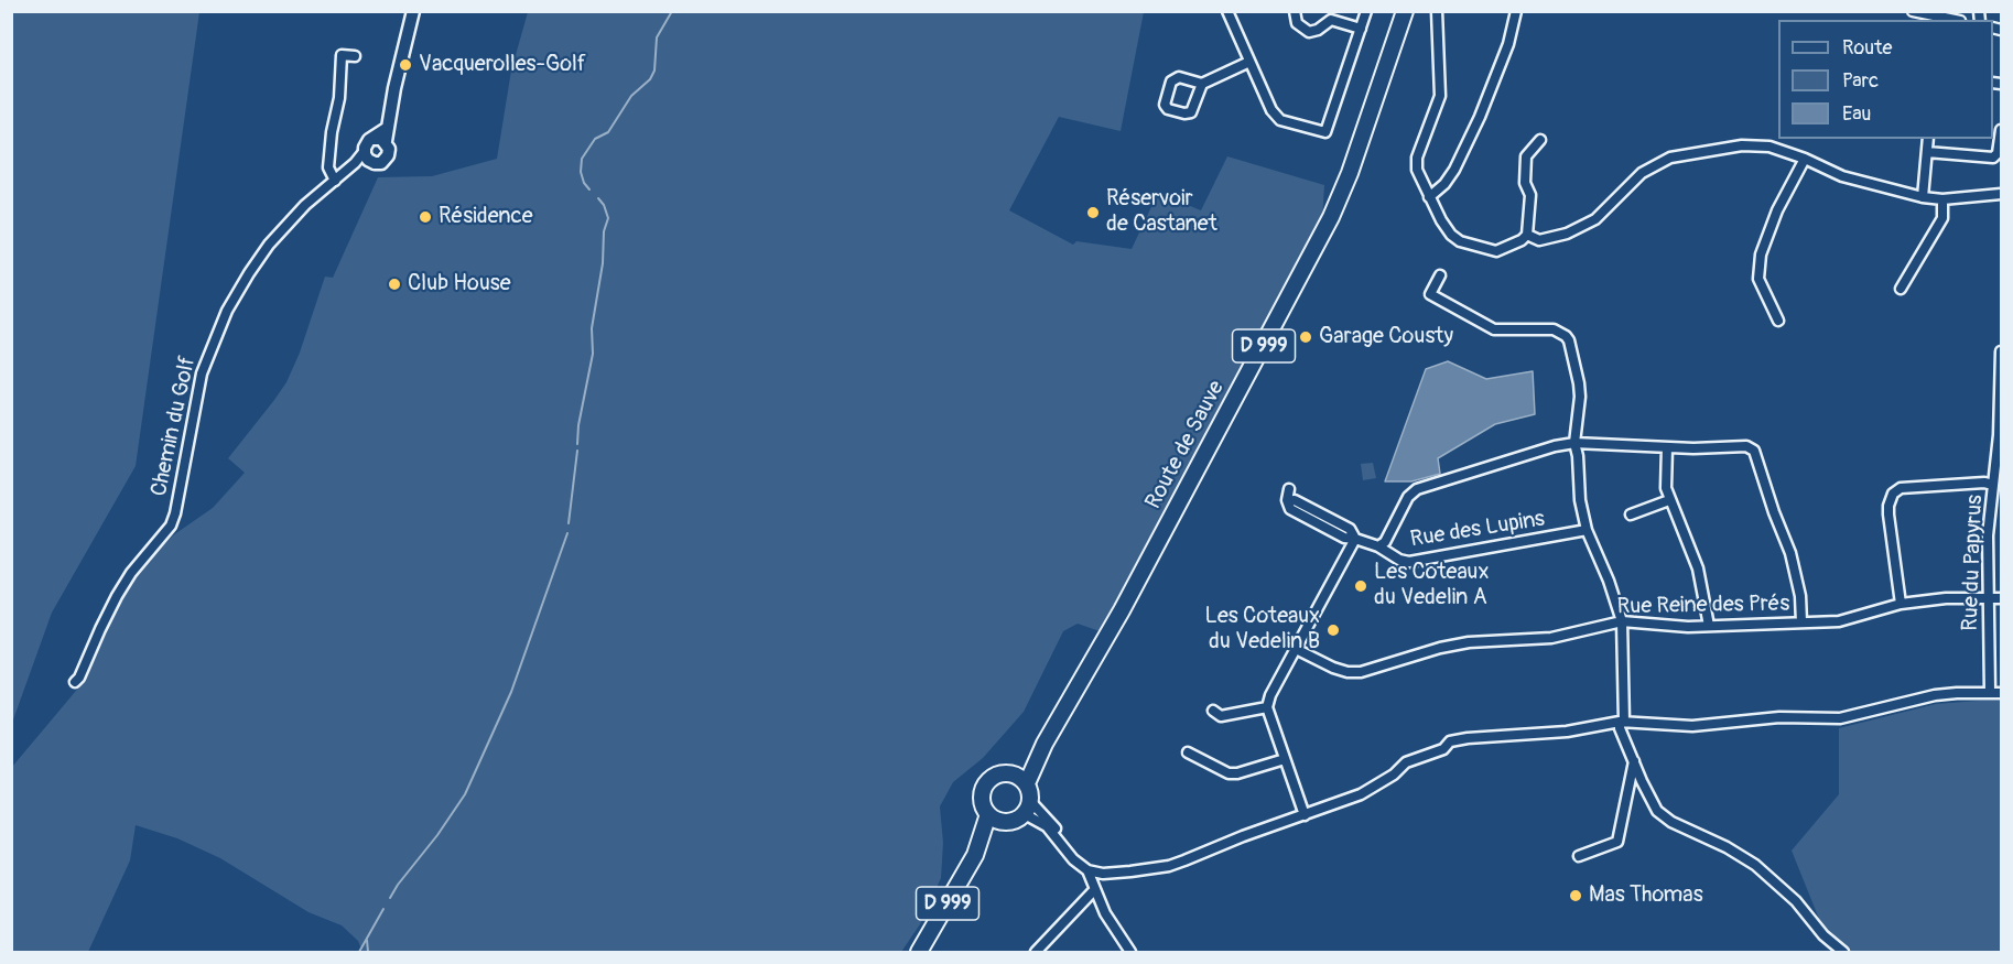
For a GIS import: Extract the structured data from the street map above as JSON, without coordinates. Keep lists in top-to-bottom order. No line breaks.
{"streets":{"main road":["D 999","Route de Sauve"],"street":["Chemin du Golf","Rue des Lupins","Rue du Papyrus","Rue Reine des Prés"]},"crossings":[["D 999","Route de Sauve"],["Rue du Papyrus","Rue Reine des Prés"]],"places":["Vacquerolles-Golf","Réservoir de Castanet","Résidence","Club House","Garage Cousty","Les Coteaux du Vedelin A","Les Coteaux du Vedelin B","Mas Thomas"],"legend":["Route","Parc","Eau"]}
